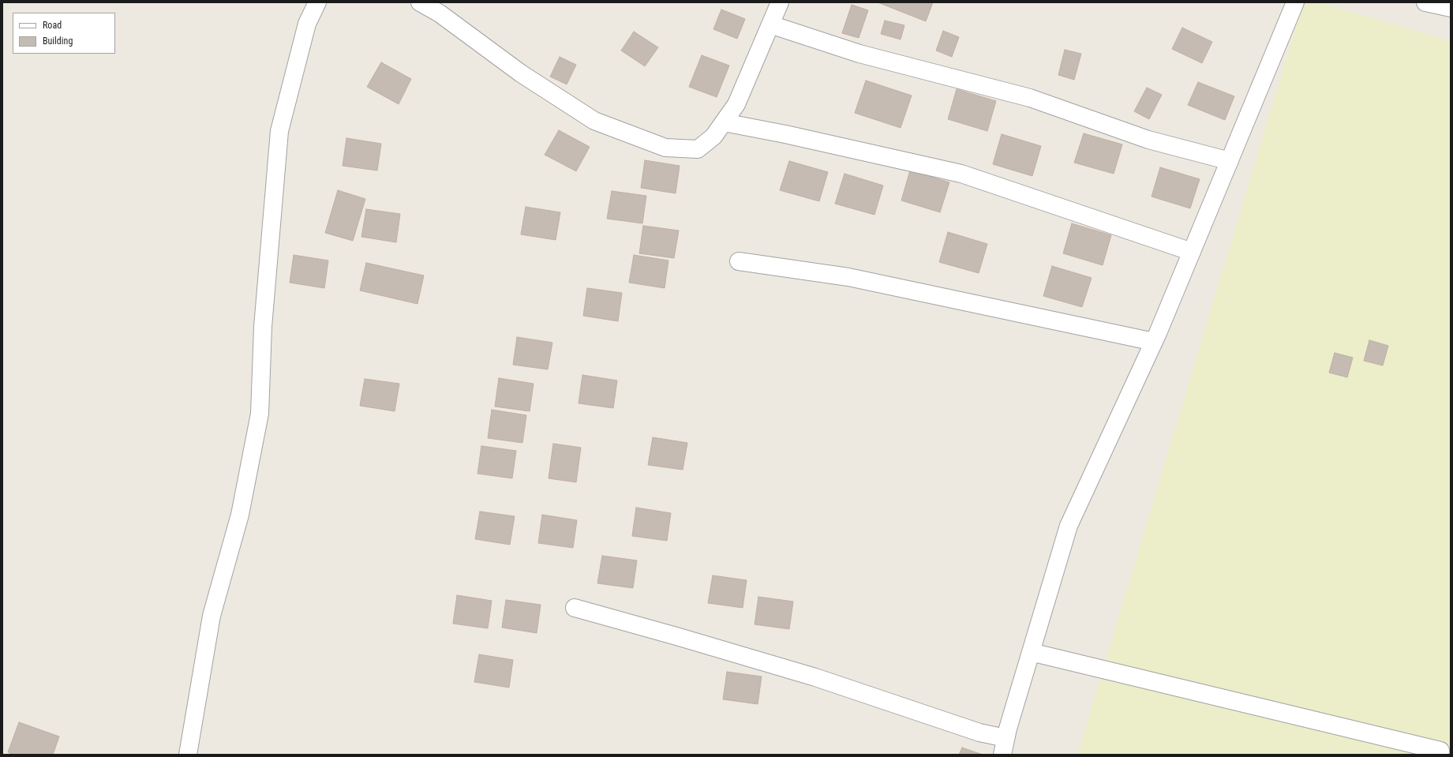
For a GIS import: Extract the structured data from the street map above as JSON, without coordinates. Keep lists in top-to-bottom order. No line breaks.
{"legend":["Road","Building"]}
